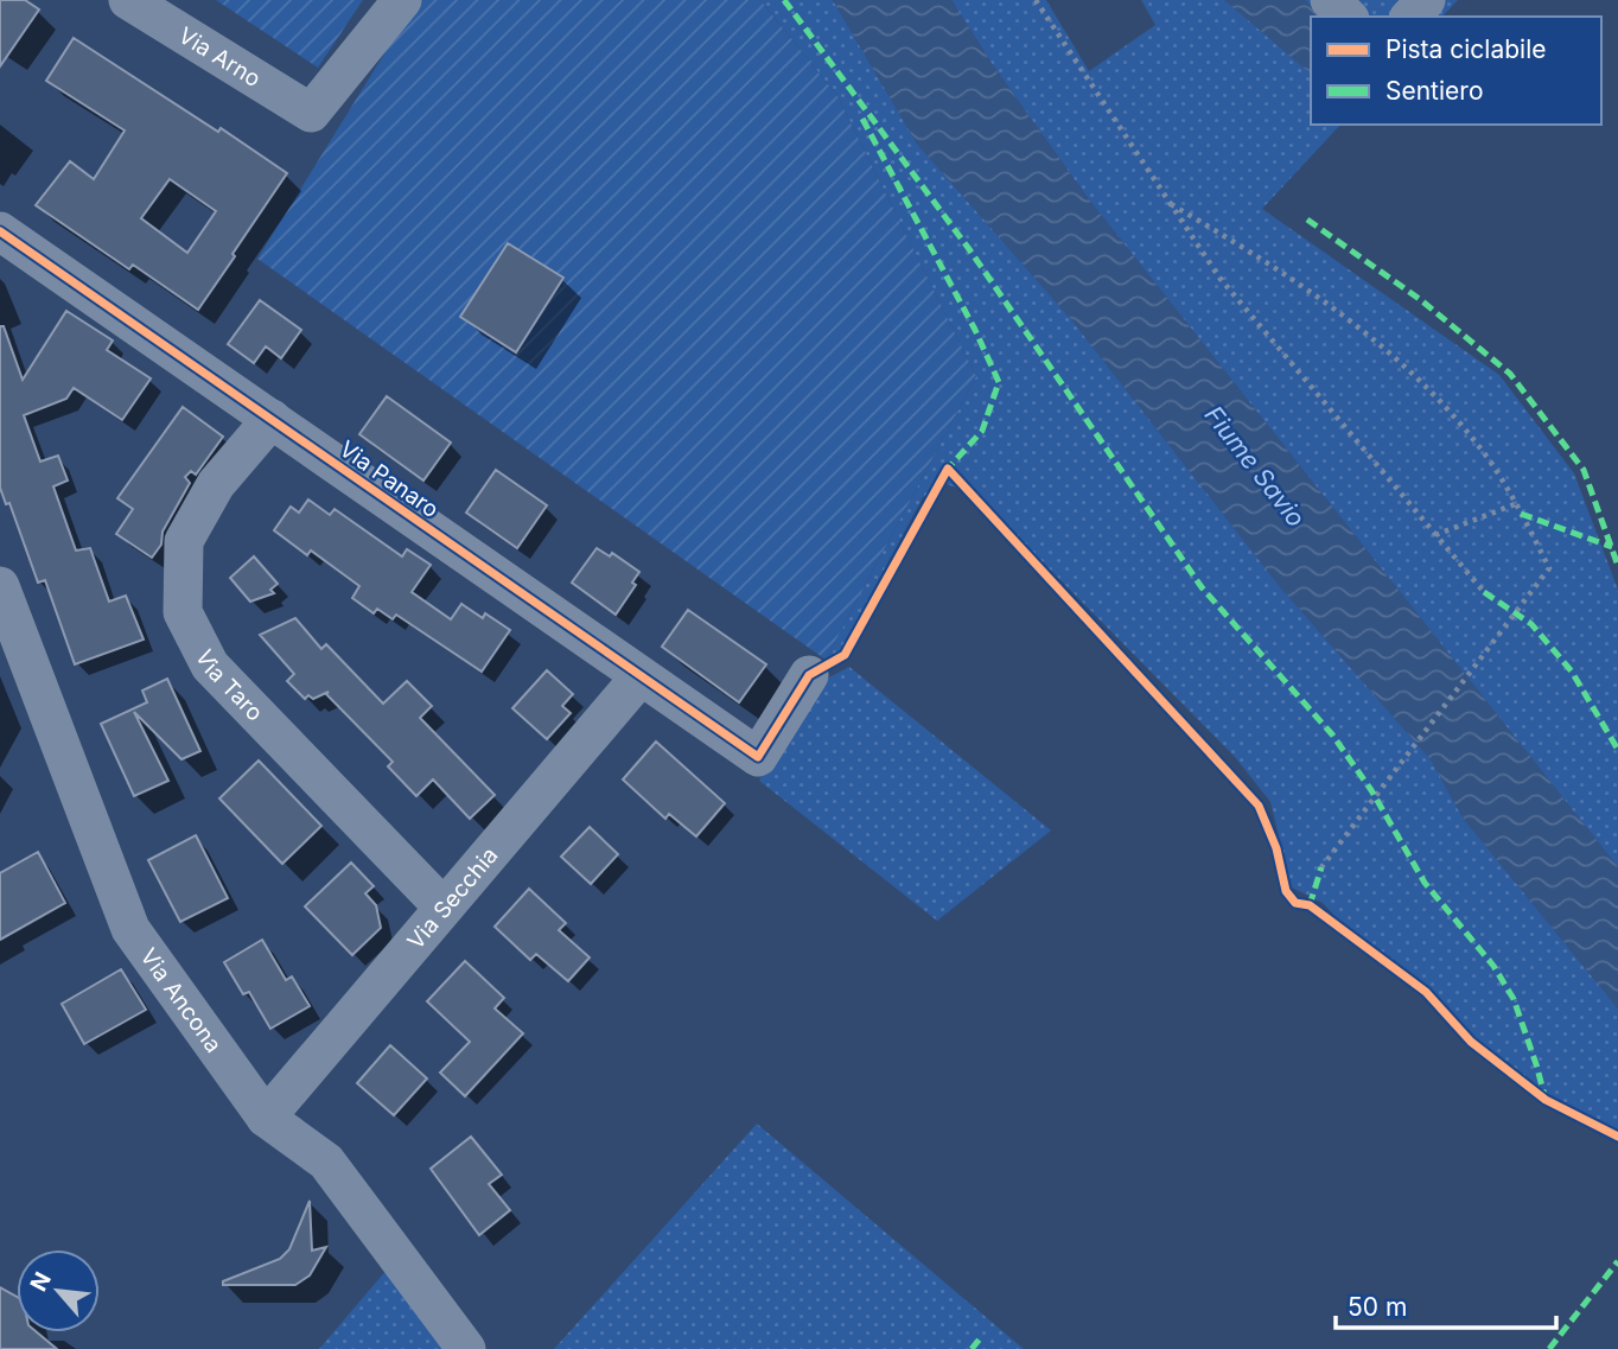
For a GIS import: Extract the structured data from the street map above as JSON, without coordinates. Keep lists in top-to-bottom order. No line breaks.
{"streets":{"street":["Via Arno","Via Panaro","Via Taro","Via Secchia","Via Ancona"]},"crossings":[["Via Panaro","Via Taro"],["Via Panaro","Via Secchia"],["Via Taro","Via Secchia"],["Via Secchia","Via Ancona"]],"water":["Fiume Savio"],"legend":["Pista ciclabile","Sentiero"],"scale_bar":"50 m","north":"top left"}
